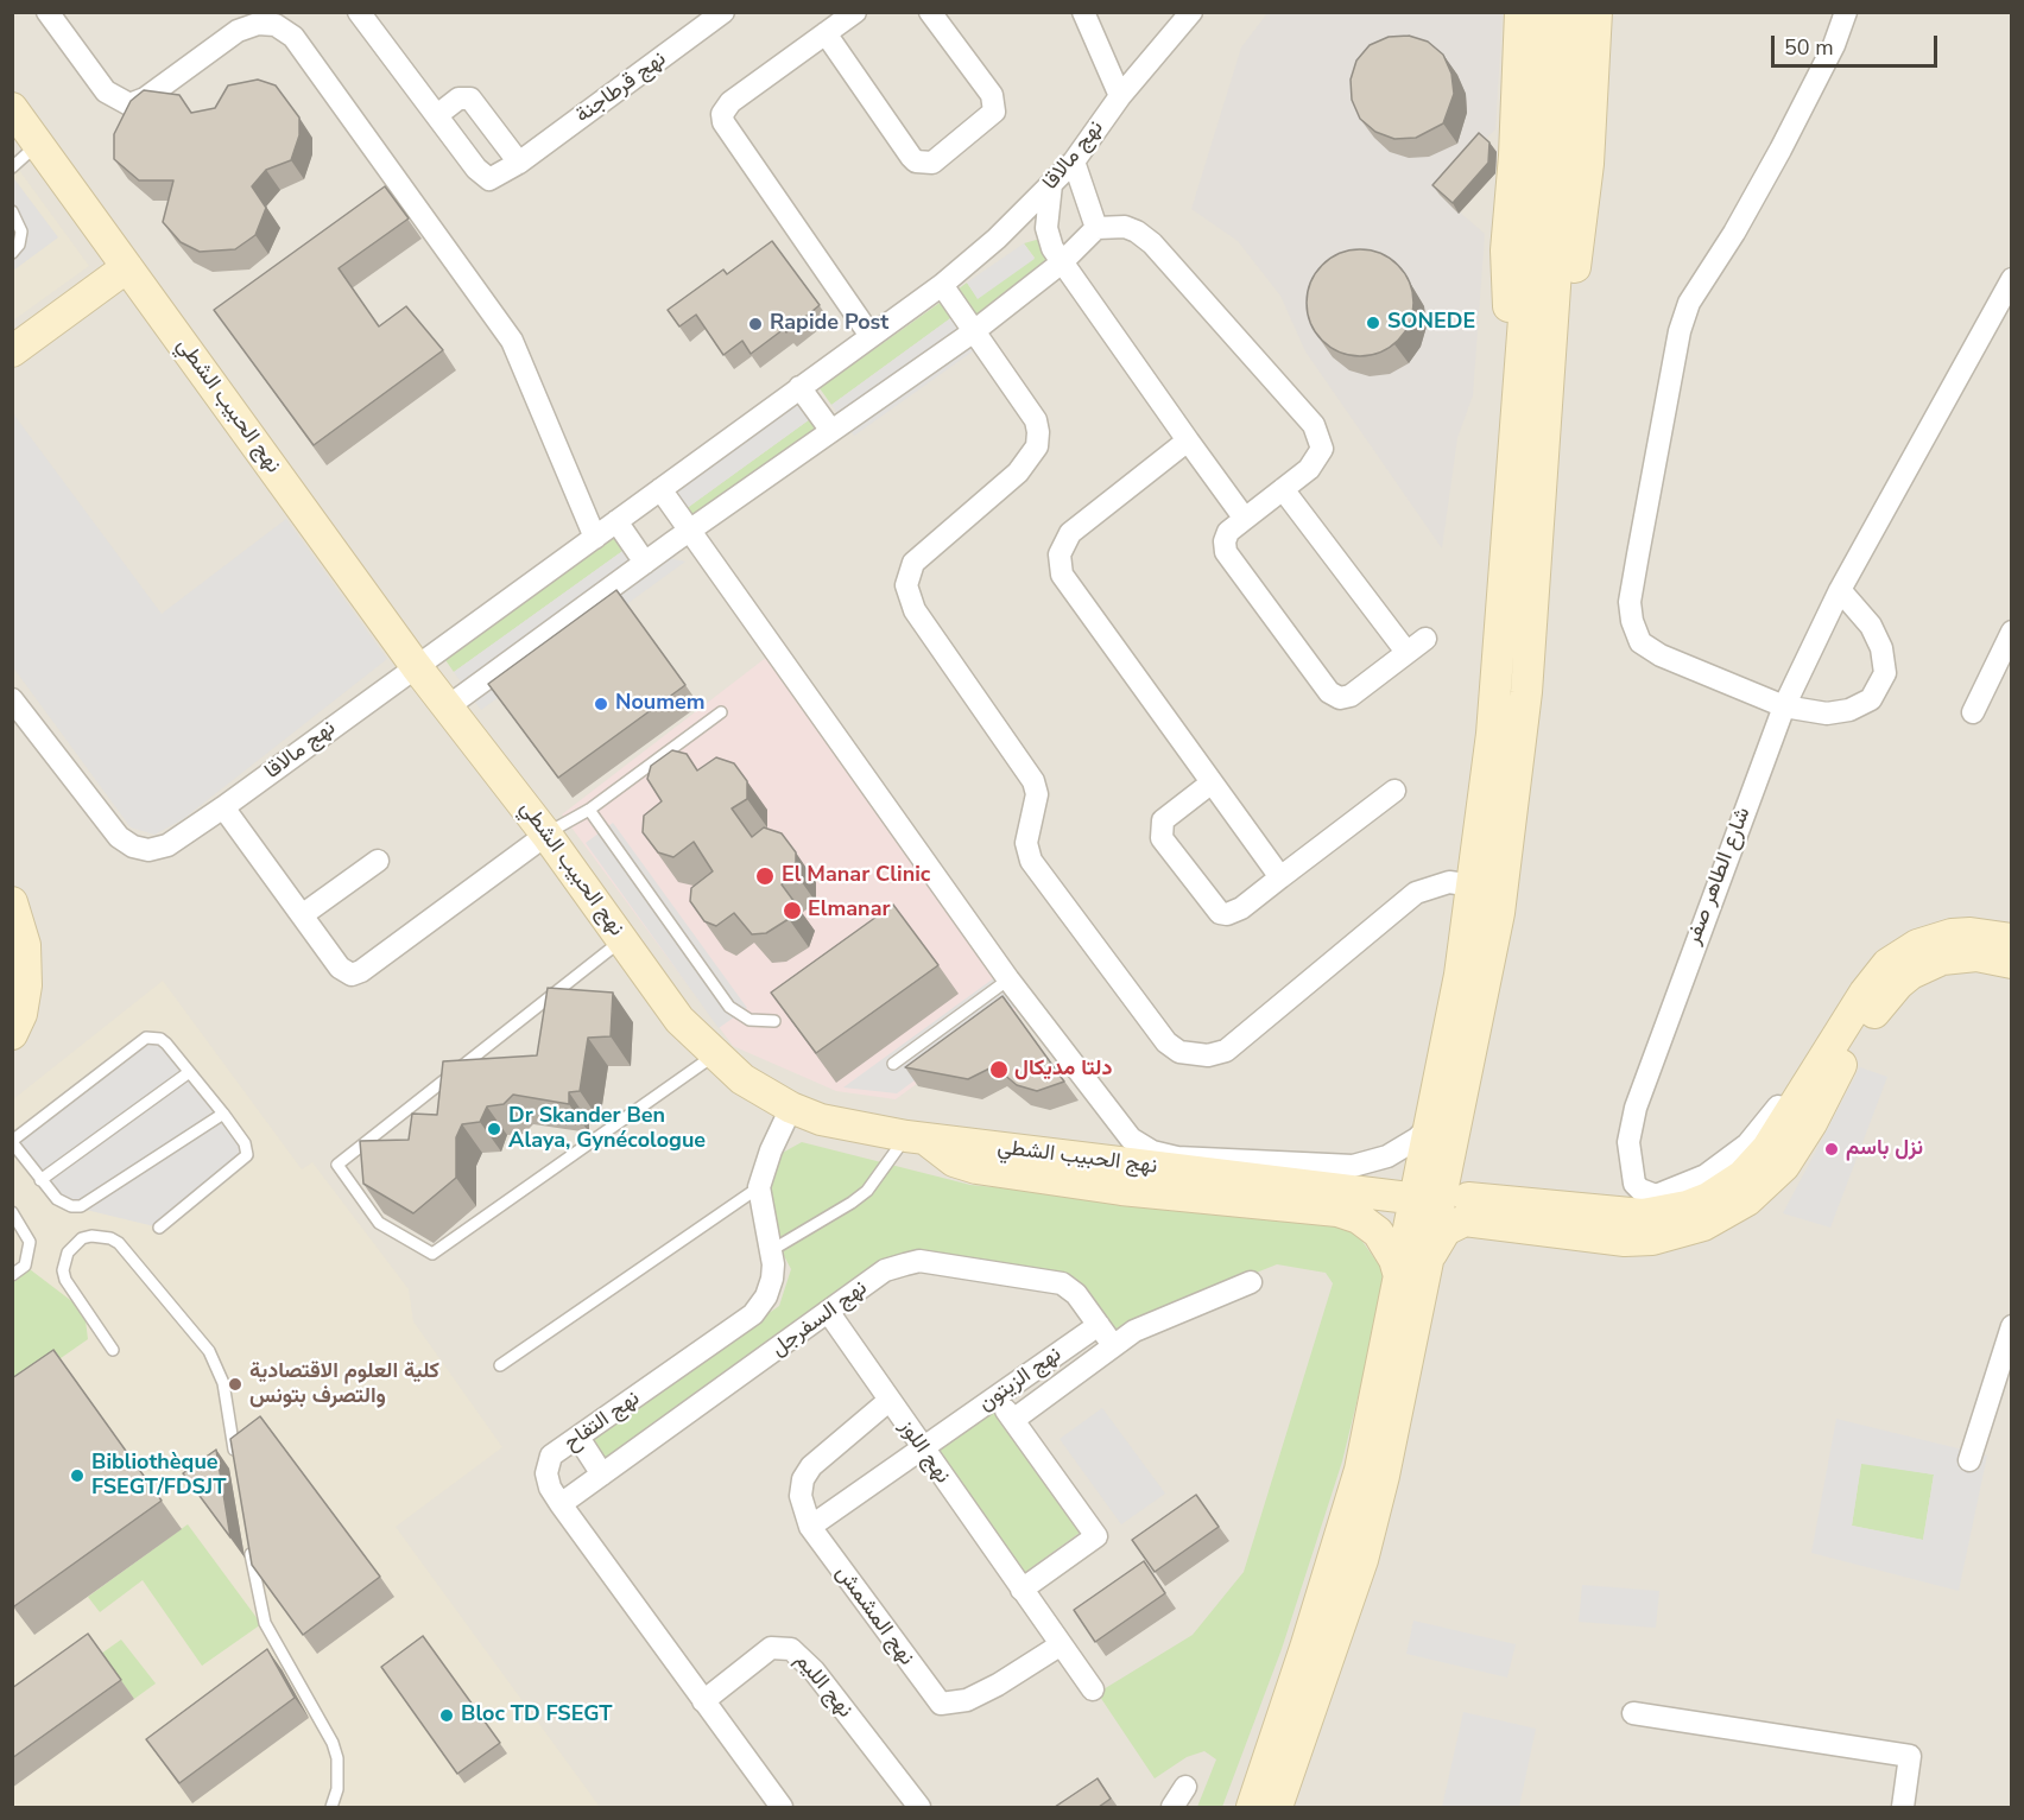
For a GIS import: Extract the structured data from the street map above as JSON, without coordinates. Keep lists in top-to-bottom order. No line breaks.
{"streets":{"street":["نهج قرطاجنة","نهج مالاقا","نهج الحبيب الشطي","شارع الطاهر صفر","نهج السفرجل","نهج الزيتون","نهج التفاح","نهج اللوز","نهج المشمش","نهج الليم"]},"crossings":[["نهج مالاقا","نهج الحبيب الشطي"],["نهج الحبيب الشطي","نهج التفاح"],["نهج السفرجل","نهج الزيتون"],["نهج السفرجل","نهج التفاح"],["نهج السفرجل","نهج اللوز"],["نهج الزيتون","نهج اللوز"],["نهج التفاح","نهج الليم"],["نهج اللوز","نهج المشمش"]],"places":["SONEDE","Rapide Post","Noumem","El Manar Clinic","Elmanar","دلتا مديكال","Dr Skander Ben Alaya, Gynécologue","نزل باسم","كلية العلوم الاقتصادية والتصرف بتونس","Bibliothèque FSEGT/FDSJT","Bloc TD FSEGT"],"scale_bar":"50 m"}
